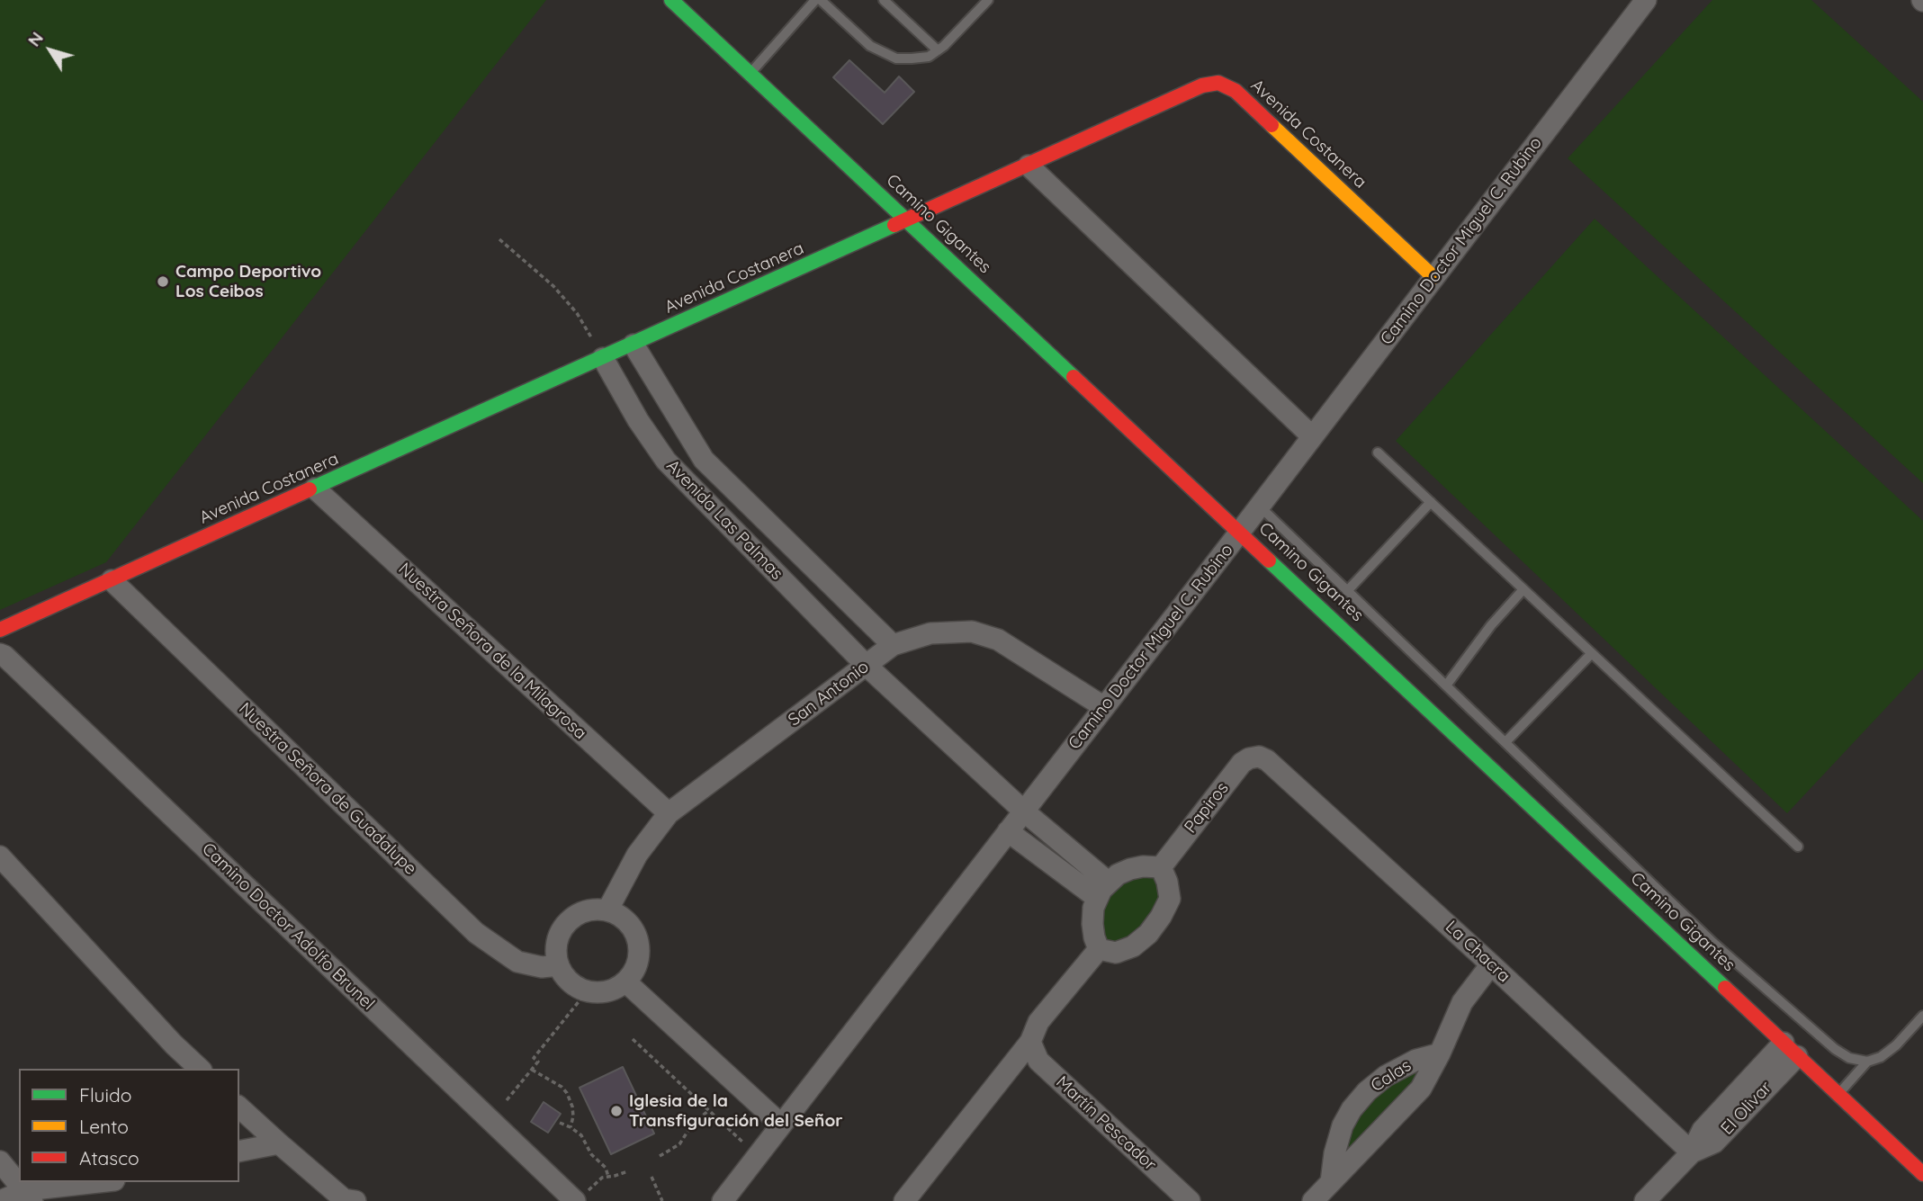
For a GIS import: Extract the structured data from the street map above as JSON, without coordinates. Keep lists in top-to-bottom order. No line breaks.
{"streets":{"street":["Avenida Costanera","Camino Gigantes","Camino Doctor Miguel C. Rubino","Avenida Las Palmas","Nuestra Señora de la Milagrosa","San Antonio","Nuestra Señora de Guadalupe","Papiros","Camino Doctor Adolfo Brunel","La Chacra","Calas","El Olivar","Martín Pescador"]},"crossings":[["Avenida Costanera","Camino Gigantes"],["Avenida Costanera","Camino Doctor Miguel C. Rubino"],["Avenida Costanera","Avenida Las Palmas"],["Avenida Costanera","Nuestra Señora de la Milagrosa"],["Avenida Costanera","Nuestra Señora de Guadalupe"],["Camino Gigantes","Camino Doctor Miguel C. Rubino"],["Camino Gigantes","El Olivar"],["Camino Doctor Miguel C. Rubino","Avenida Las Palmas"],["Camino Doctor Miguel C. Rubino","San Antonio"],["Avenida Las Palmas","San Antonio"],["Nuestra Señora de la Milagrosa","San Antonio"],["San Antonio","Nuestra Señora de Guadalupe"],["Papiros","La Chacra"],["La Chacra","Calas"],["La Chacra","El Olivar"]],"places":["Campo Deportivo Los Ceibos","Iglesia de la Transfiguración del Señor"],"legend":["Fluido","Lento","Atasco"],"north":"top left"}
